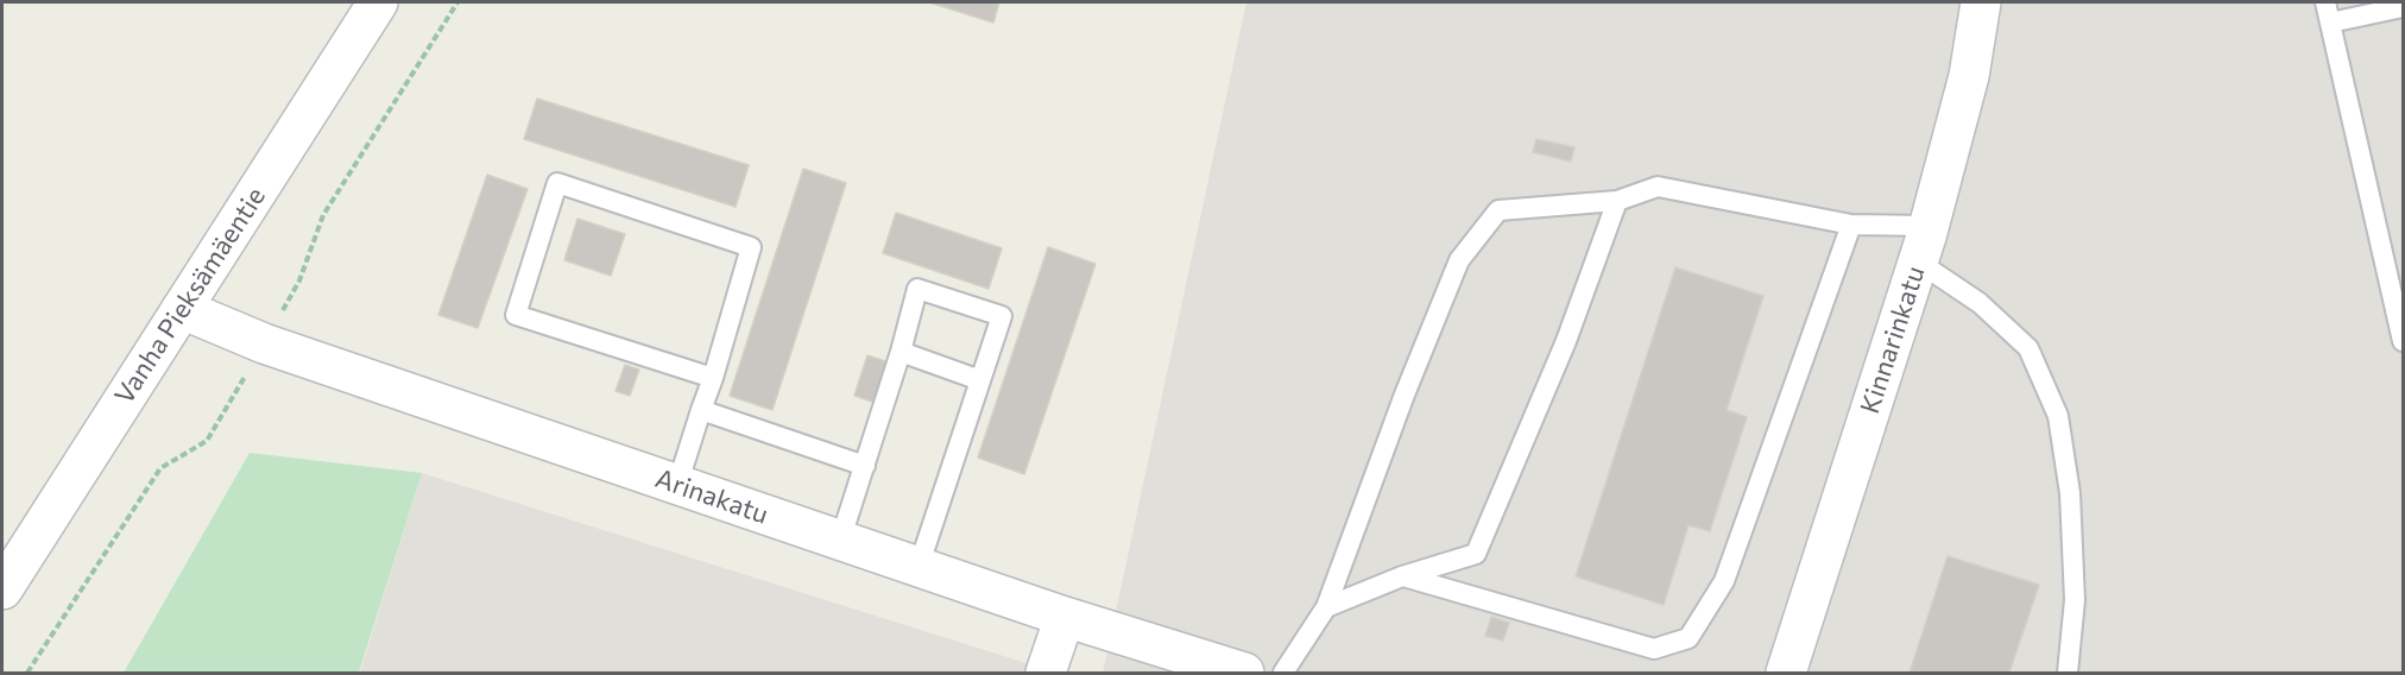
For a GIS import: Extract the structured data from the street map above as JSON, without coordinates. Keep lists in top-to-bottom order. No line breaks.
{"streets":{"street":["Vanha Pieksämäentie","Kinnarinkatu","Arinakatu"]},"crossings":[["Vanha Pieksämäentie","Arinakatu"]]}
